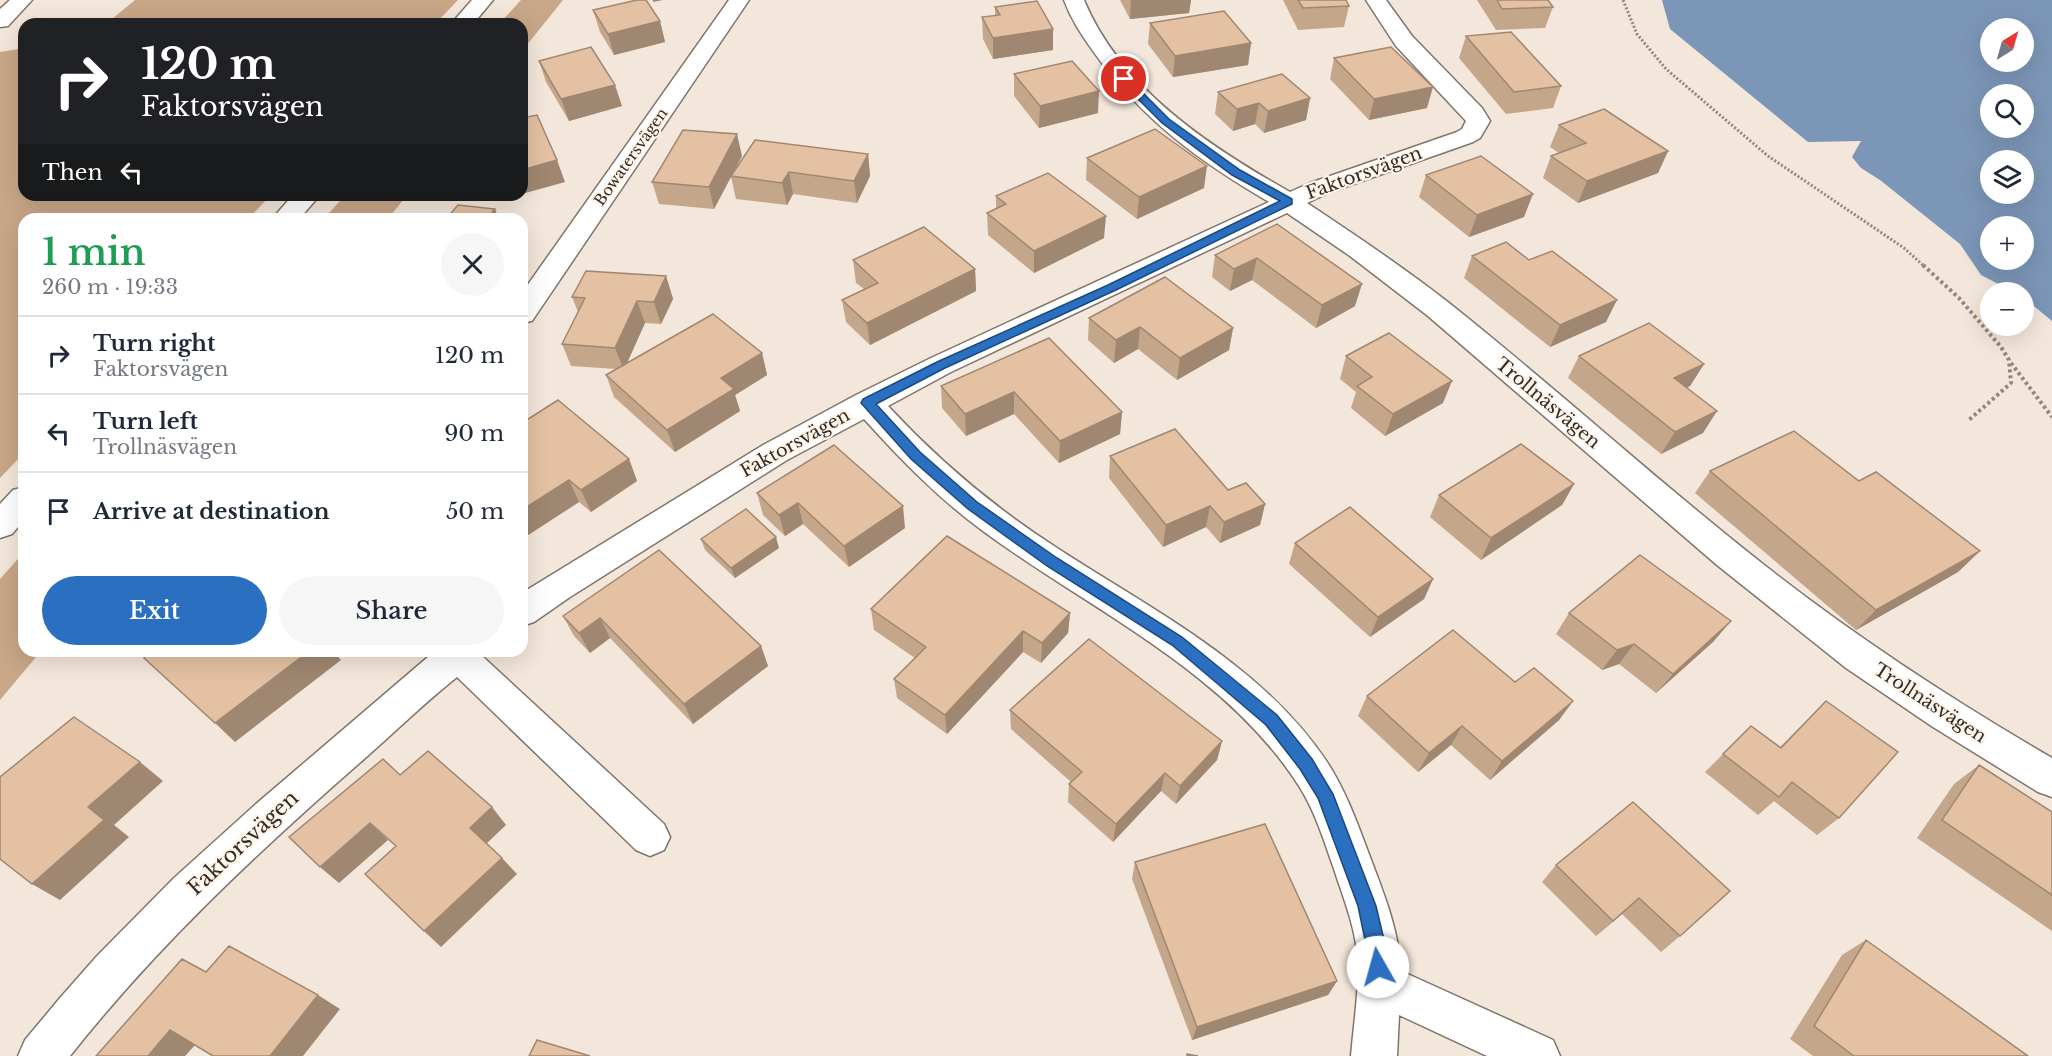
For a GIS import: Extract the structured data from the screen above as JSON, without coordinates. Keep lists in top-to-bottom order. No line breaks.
{"streets":{"street":["Bowatersvägen","Faktorsvägen","Trollnäsvägen"]},"crossings":[["Faktorsvägen","Trollnäsvägen"]],"north":"top right","page":{"map_buttons":["+","−"],"turn":["120 m","Faktorsvägen"],"then":"Then","heading":["1 min","260 m · 19:33"],"list":[{"name":"Turn right","note":"Faktorsvägen","value":"120 m"},{"name":"Turn left","note":"Trollnäsvägen","value":"90 m"},{"name":"Arrive at destination","value":"50 m"}],"buttons":["Exit","Share"]}}
